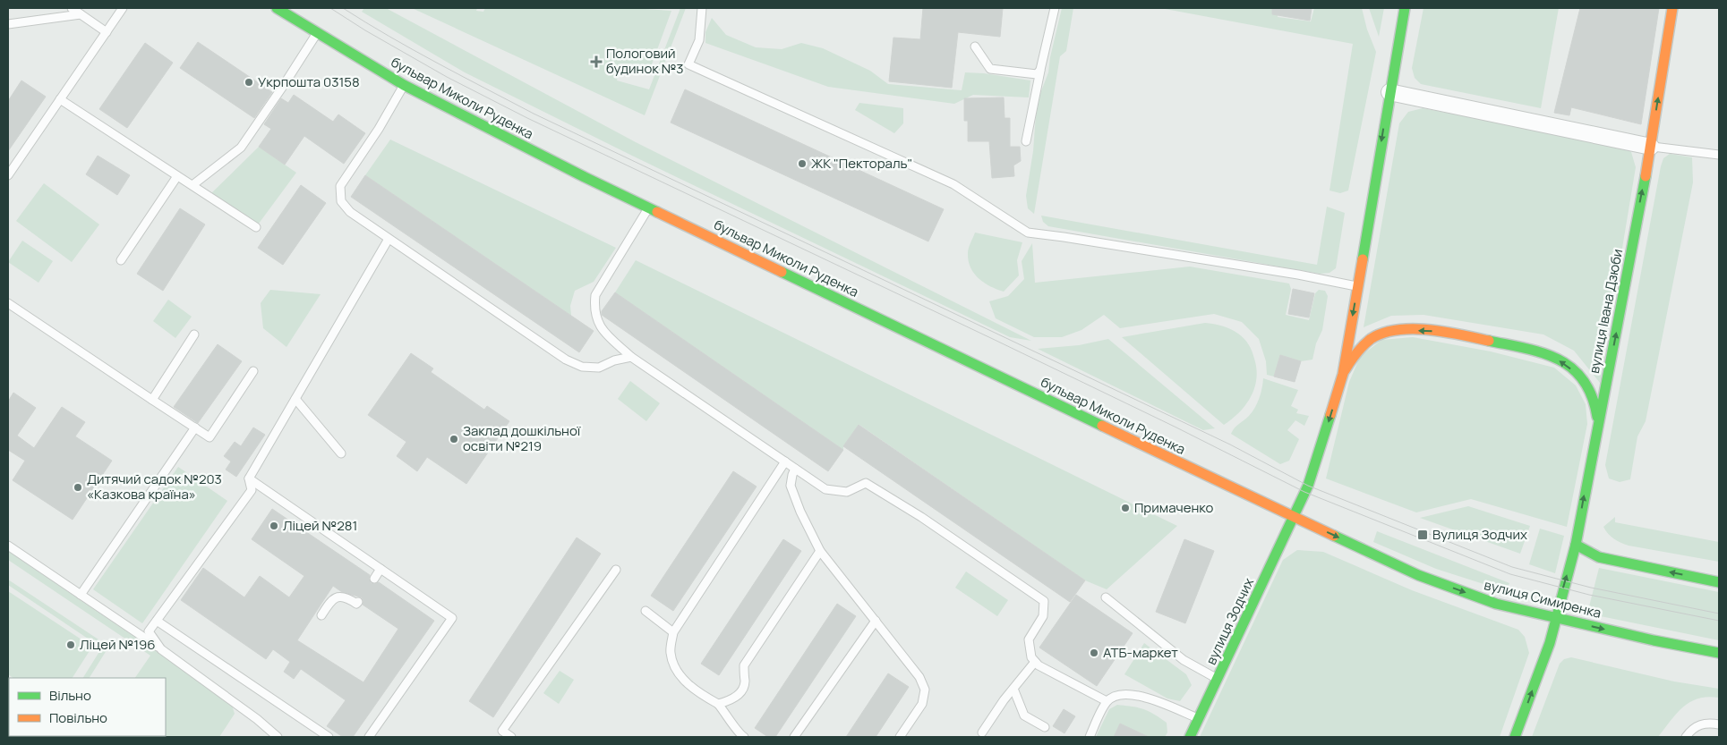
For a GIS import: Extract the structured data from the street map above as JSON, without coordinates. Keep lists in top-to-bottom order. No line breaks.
{"streets":{"main road":["бульвар Миколи Руденка","вулиця Івана Дзюби","вулиця Симиренка","вулиця Зодчих"]},"crossings":[["бульвар Миколи Руденка","вулиця Симиренка"],["бульвар Миколи Руденка","вулиця Зодчих"],["вулиця Івана Дзюби","вулиця Симиренка"],["вулиця Симиренка","вулиця Зодчих"]],"one_way":["вулиця Івана Дзюби"],"places":{"health":["Пологовий будинок №3"],"other":["Укрпошта 03158","ЖК \"Пектораль\"","Заклад дошкільної освіти №219","Дитячий садок №203 «Казкова країна»","Примаченко","Ліцей №281","Ліцей №196","АТБ-маркет"],"transit":["Вулиця Зодчих"]},"legend":["Вільно","Повільно"]}
